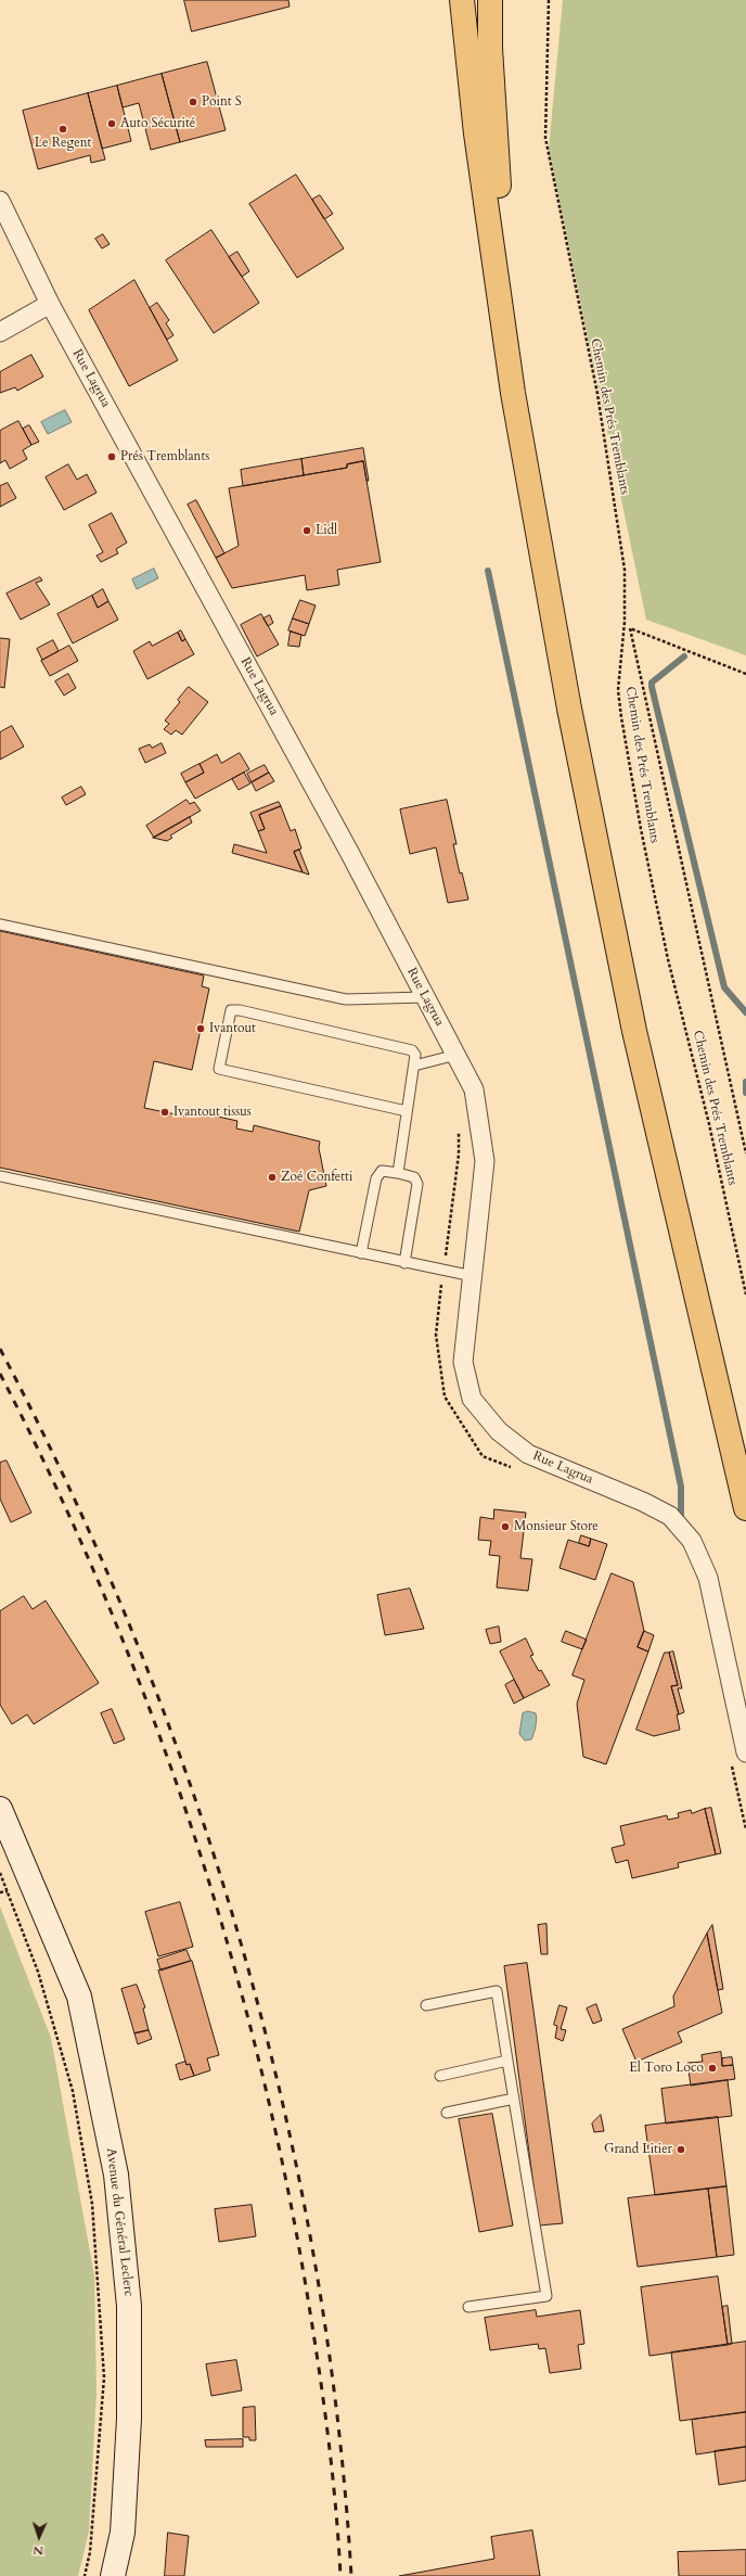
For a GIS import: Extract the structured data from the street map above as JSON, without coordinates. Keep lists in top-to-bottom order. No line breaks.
{"streets":{"main road":["Avenue du Général Leclerc"],"street":["Rue Lagrua"],"path":["Chemin des Prés Tremblants"]},"places":["Point S","Auto Sécurité","Le Regent","Prés Tremblants","Lidl","Ivantout","Ivantout tissus","Zoé Confetti","Monsieur Store","El Toro Loco","Grand Litier"],"north":"bottom"}
